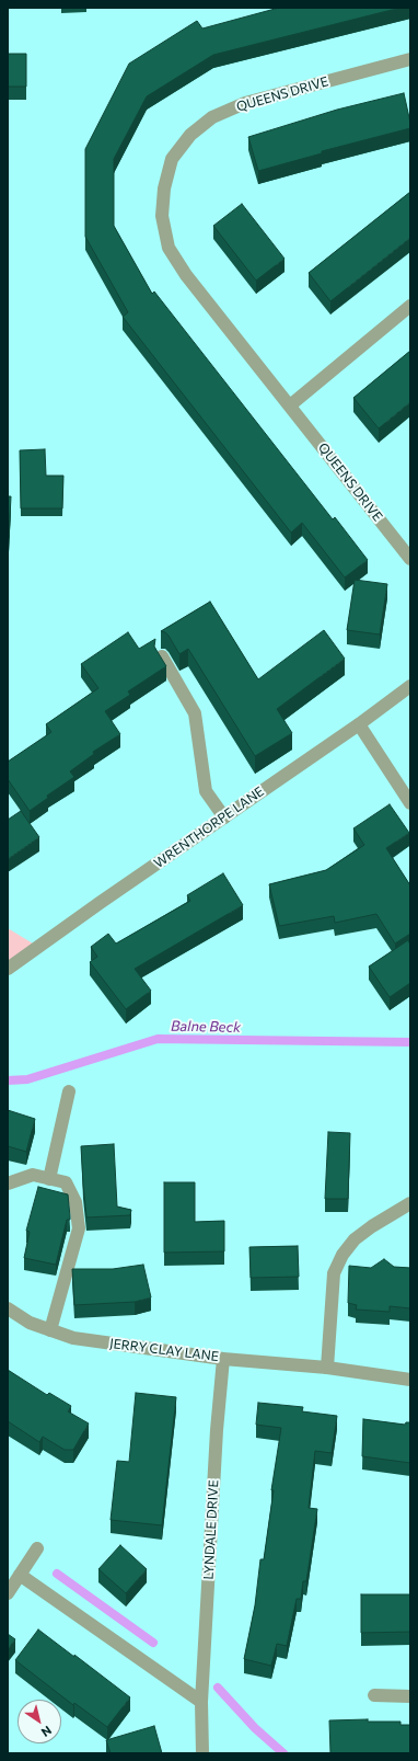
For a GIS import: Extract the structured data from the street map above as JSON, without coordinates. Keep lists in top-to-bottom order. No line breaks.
{"streets":{"street":["QUEENS DRIVE","WRENTHORPE LANE","JERRY CLAY LANE","LYNDALE DRIVE"]},"crossings":[["JERRY CLAY LANE","LYNDALE DRIVE"]],"water":["Balne Beck"],"north":"bottom right"}
